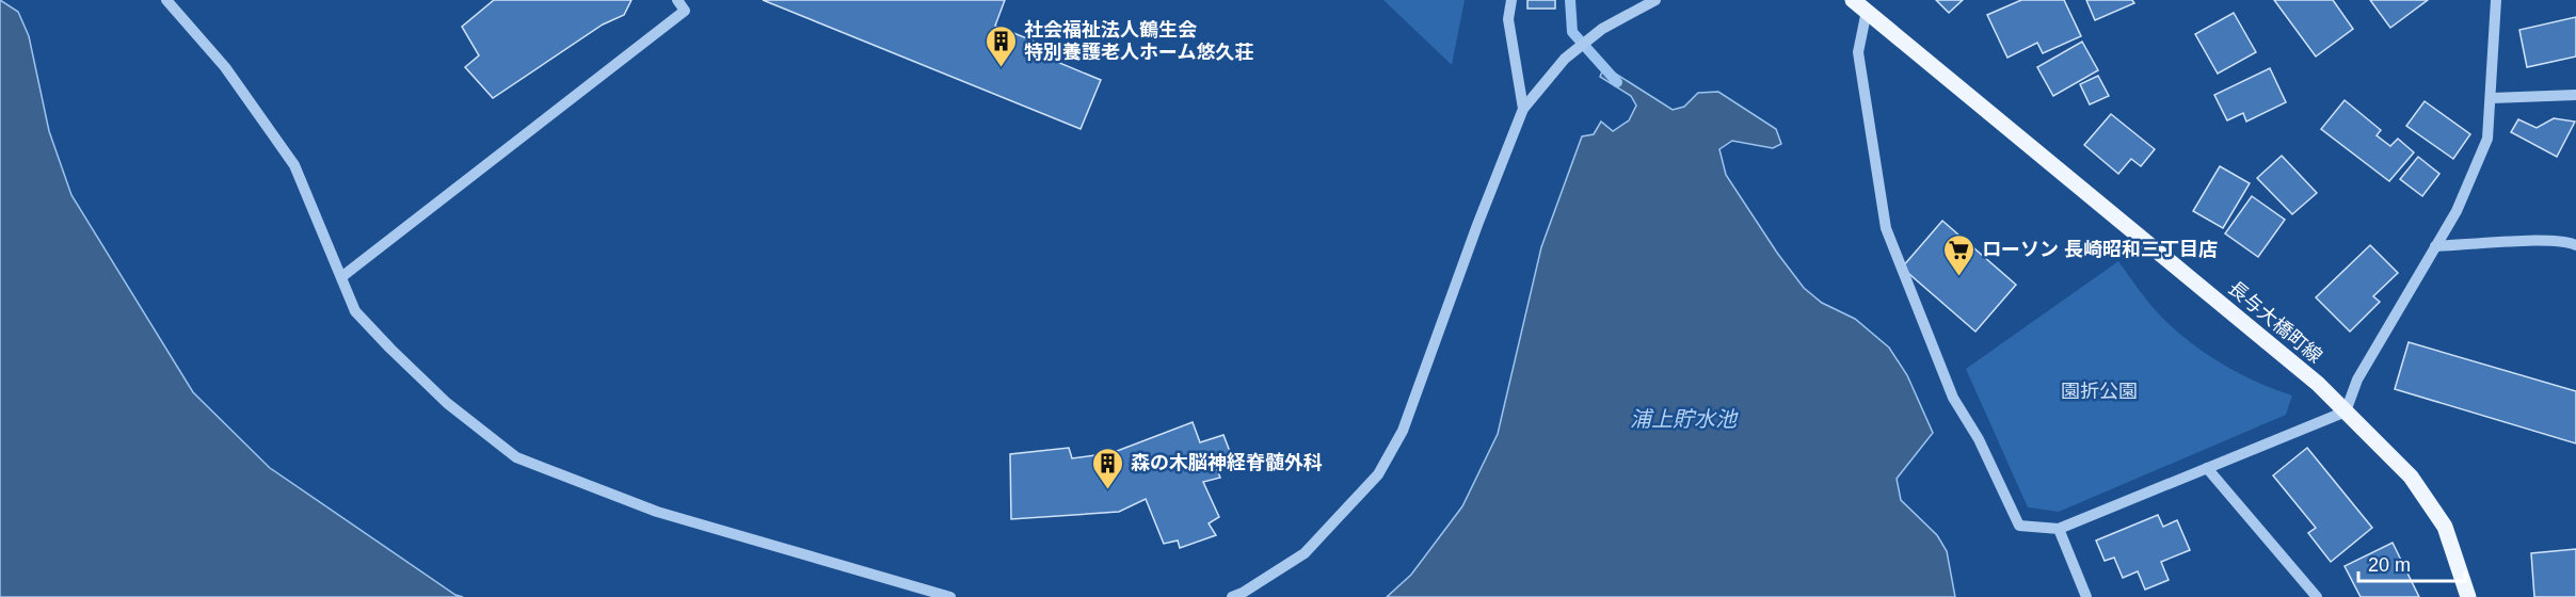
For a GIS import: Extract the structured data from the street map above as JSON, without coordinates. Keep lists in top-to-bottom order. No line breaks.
{"streets":{"main road":["長与大橋町線"]},"water":["浦上貯水池"],"parks":["園折公園"],"places":{"building":["社会福祉法人鶴生会 特別養護老人ホーム悠久荘","森の木脳神経脊髄外科"],"supermarket":["ローソン 長崎昭和三丁目店"]},"scale_bar":"20 m"}
